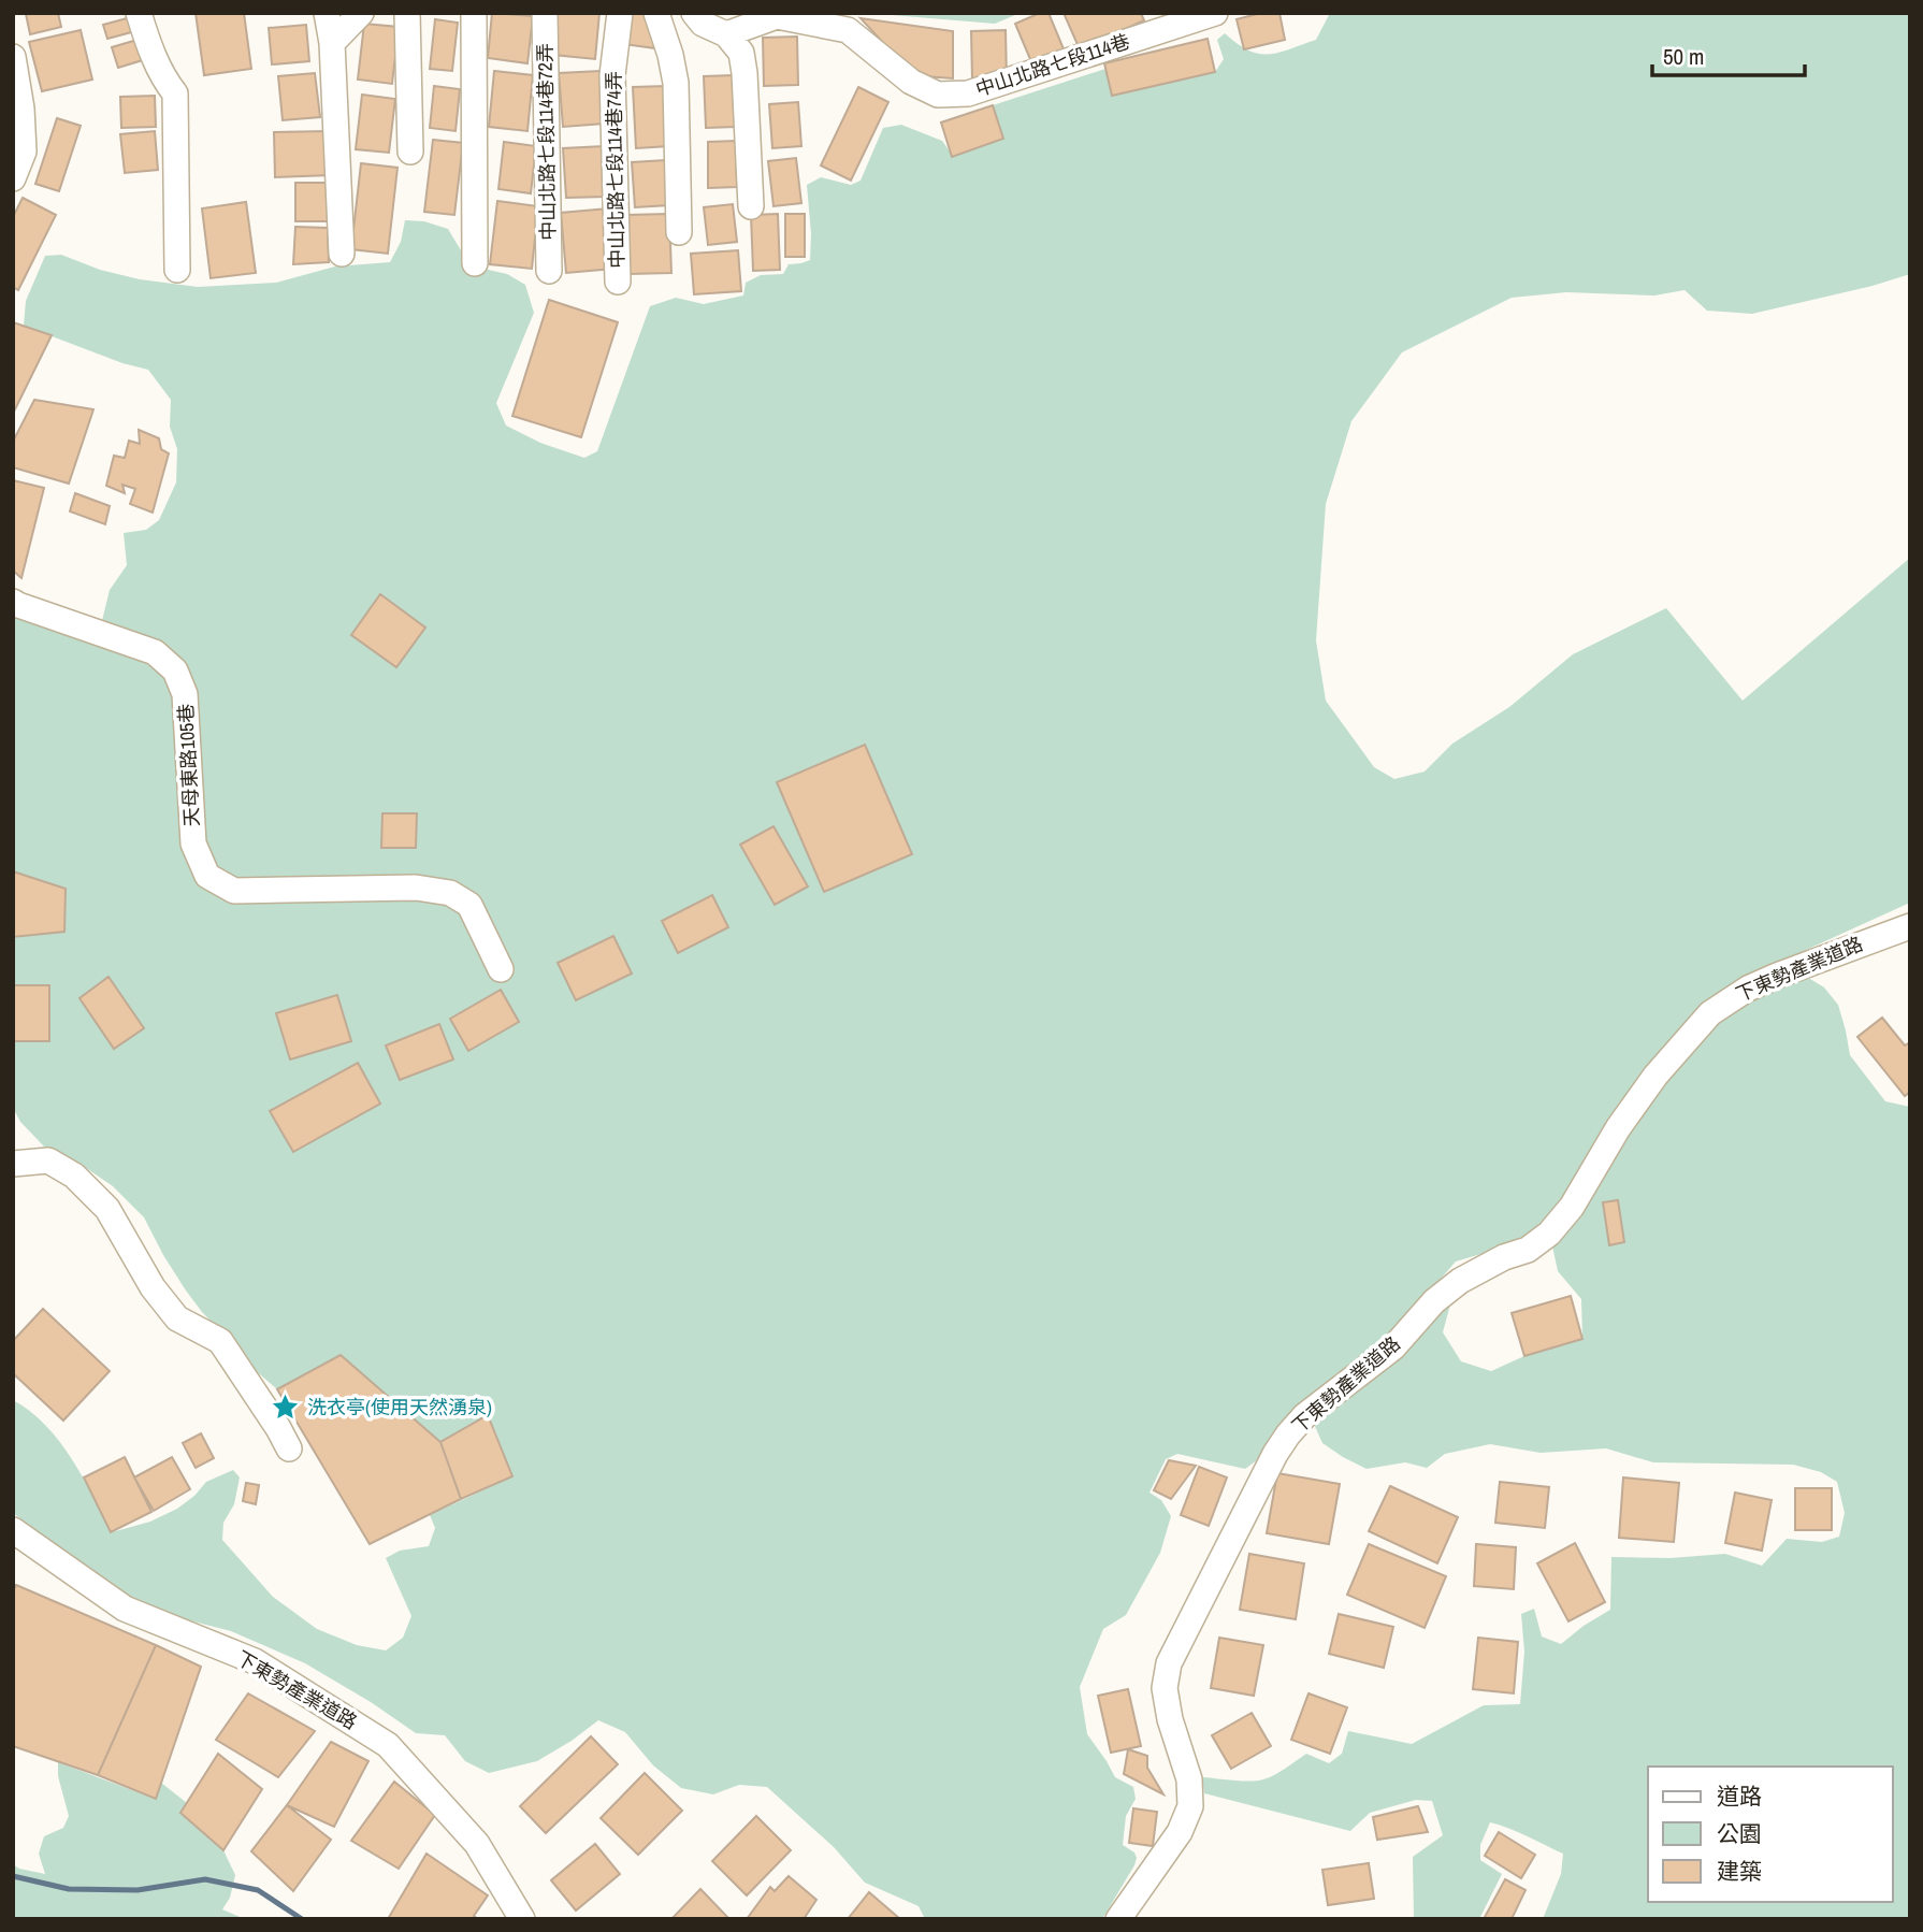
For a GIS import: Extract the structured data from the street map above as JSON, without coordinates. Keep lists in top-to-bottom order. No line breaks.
{"streets":{"street":["中山北路七段114巷","中山北路七段114巷72弄","中山北路七段114巷74弄","天母東路105巷","下東勢產業道路"]},"places":{"place":["洗衣亭(使用天然湧泉)"]},"legend":["道路","公園","建築"],"scale_bar":"50 m"}
